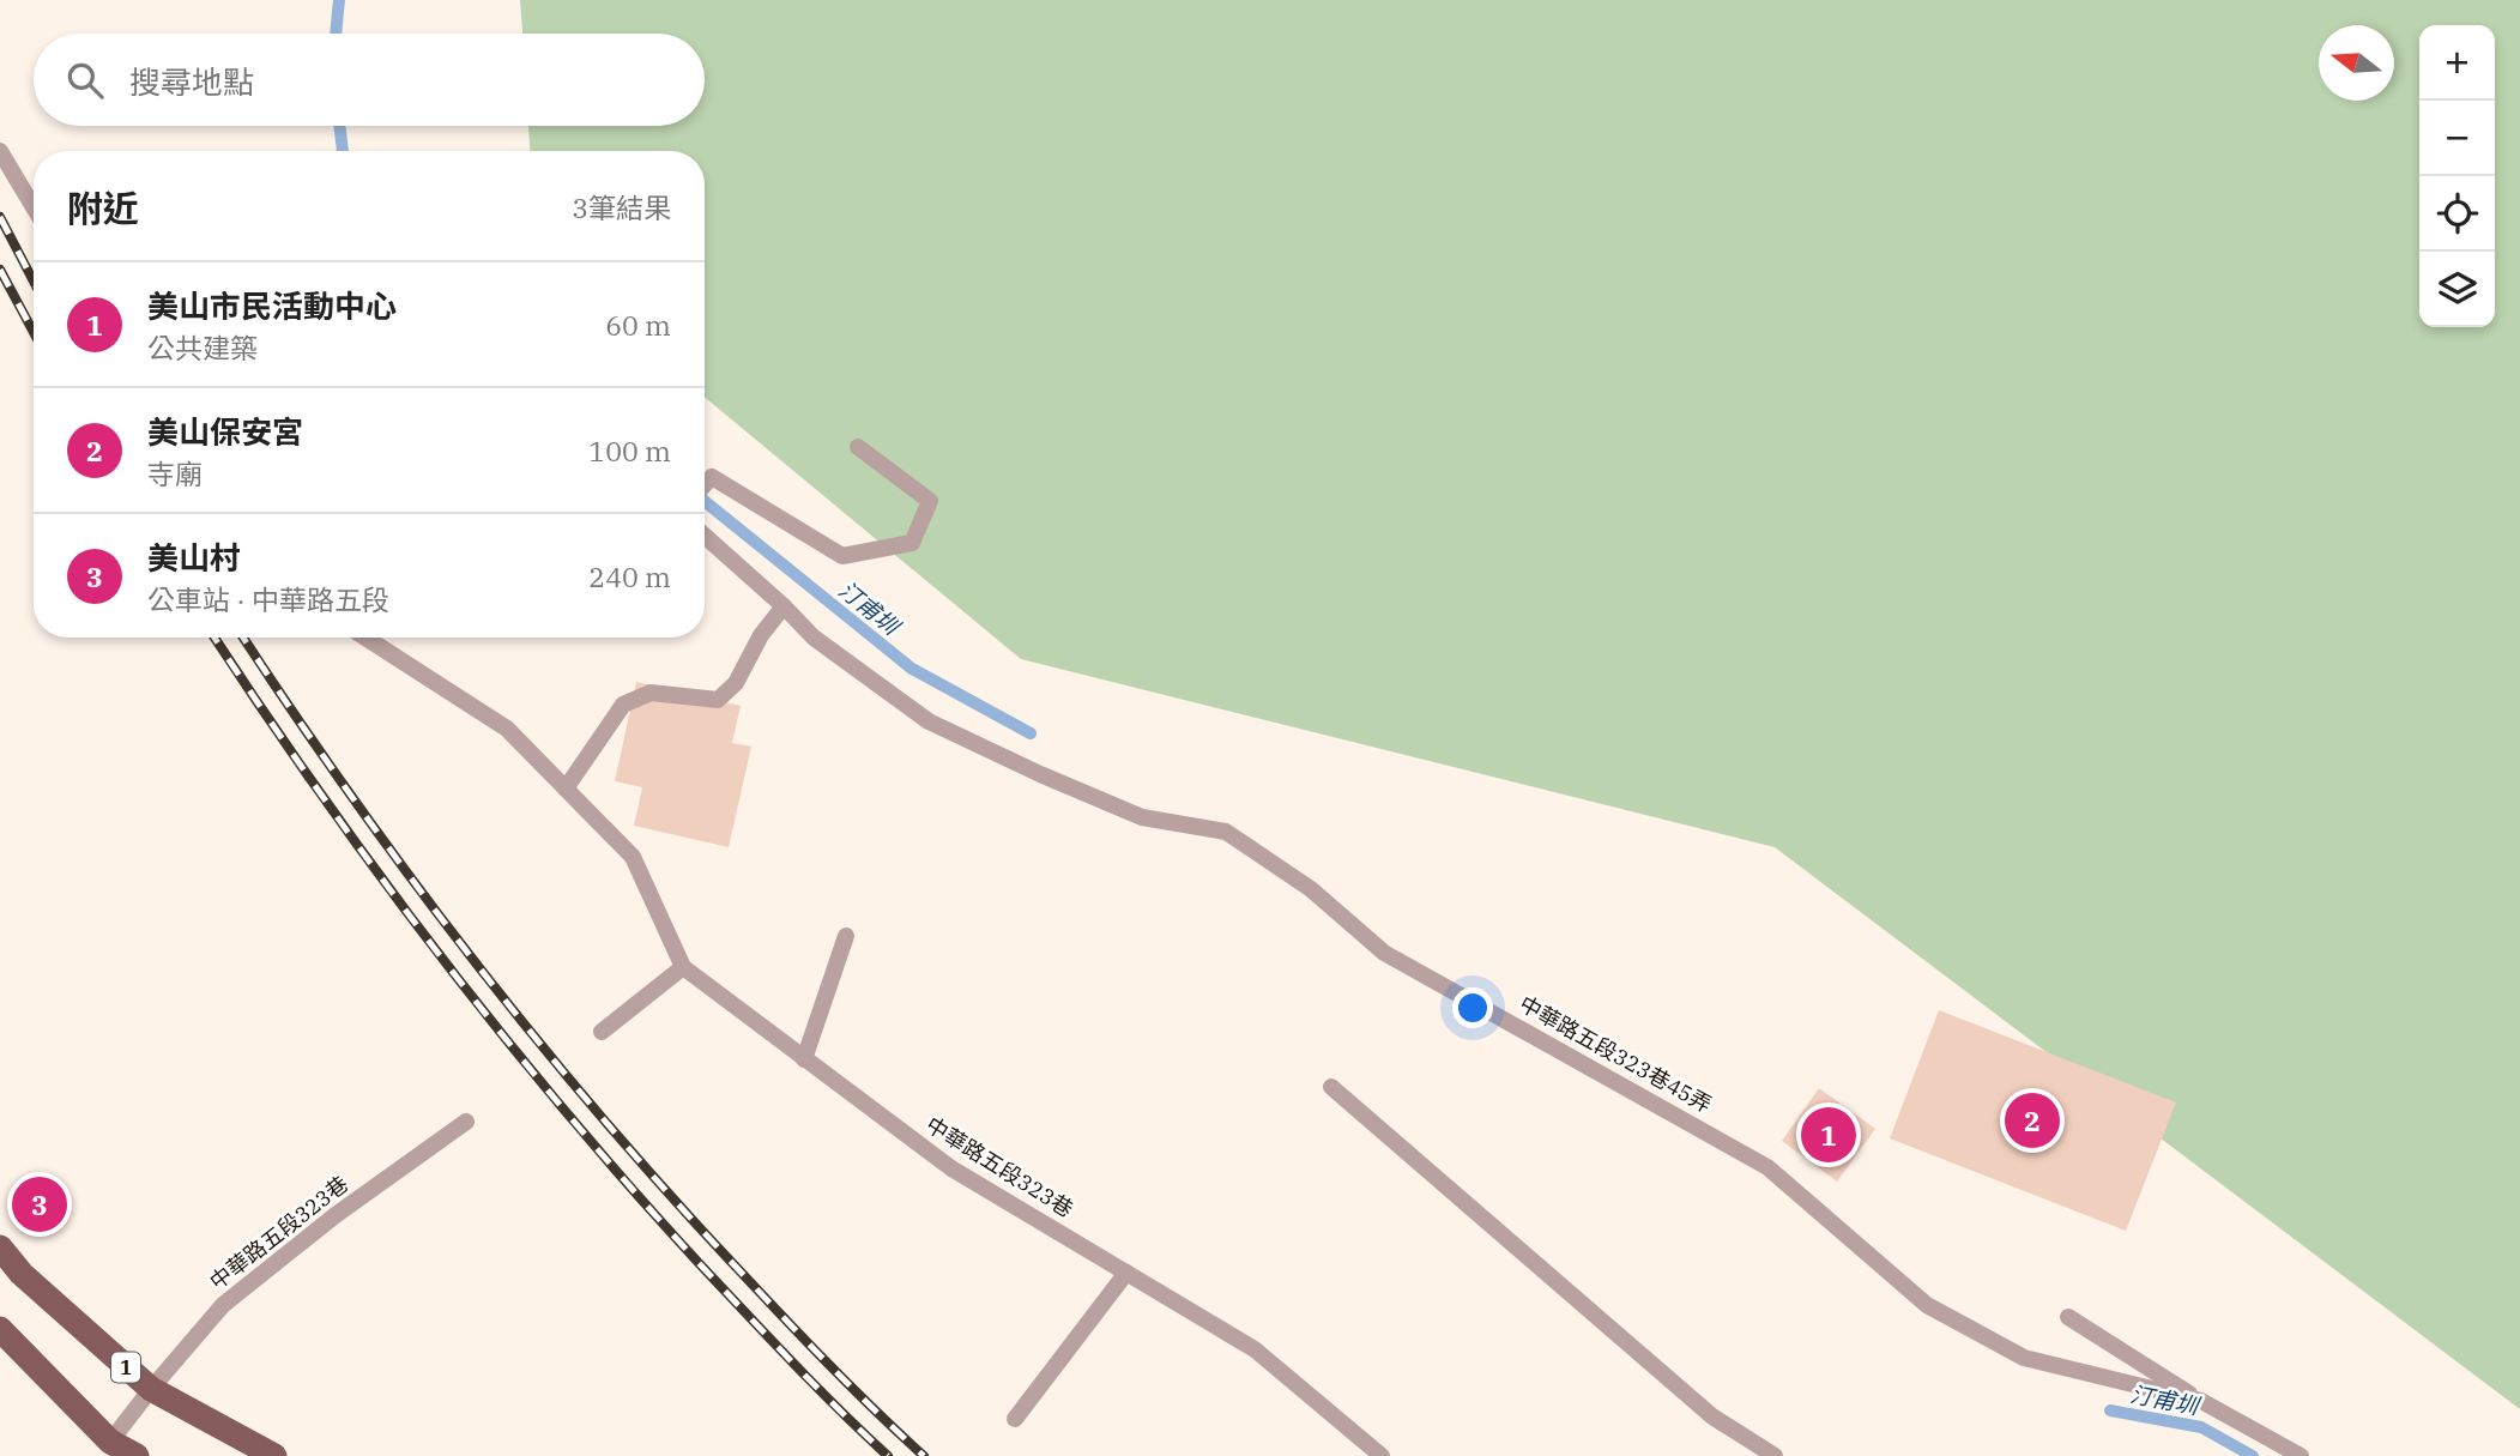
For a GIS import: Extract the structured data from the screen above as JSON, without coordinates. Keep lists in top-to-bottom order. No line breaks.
{"streets":{"main road":["1"],"lane":["中華路五段323巷45弄","中華路五段323巷"]},"crossings":[["中華路五段323巷","1"]],"water":["汀甫圳"],"north":"left","page":{"map_buttons":["+","−"],"search":"搜尋地點","heading":["附近","3筆結果"],"list":[{"mark":"1","name":"美山市民活動中心","note":"公共建築","value":"60 m"},{"mark":"2","name":"美山保安宮","note":"寺廟","value":"100 m"},{"mark":"3","name":"美山村","note":"公車站 · 中華路五段","value":"240 m"}],"pins":["2","1","3"]}}
